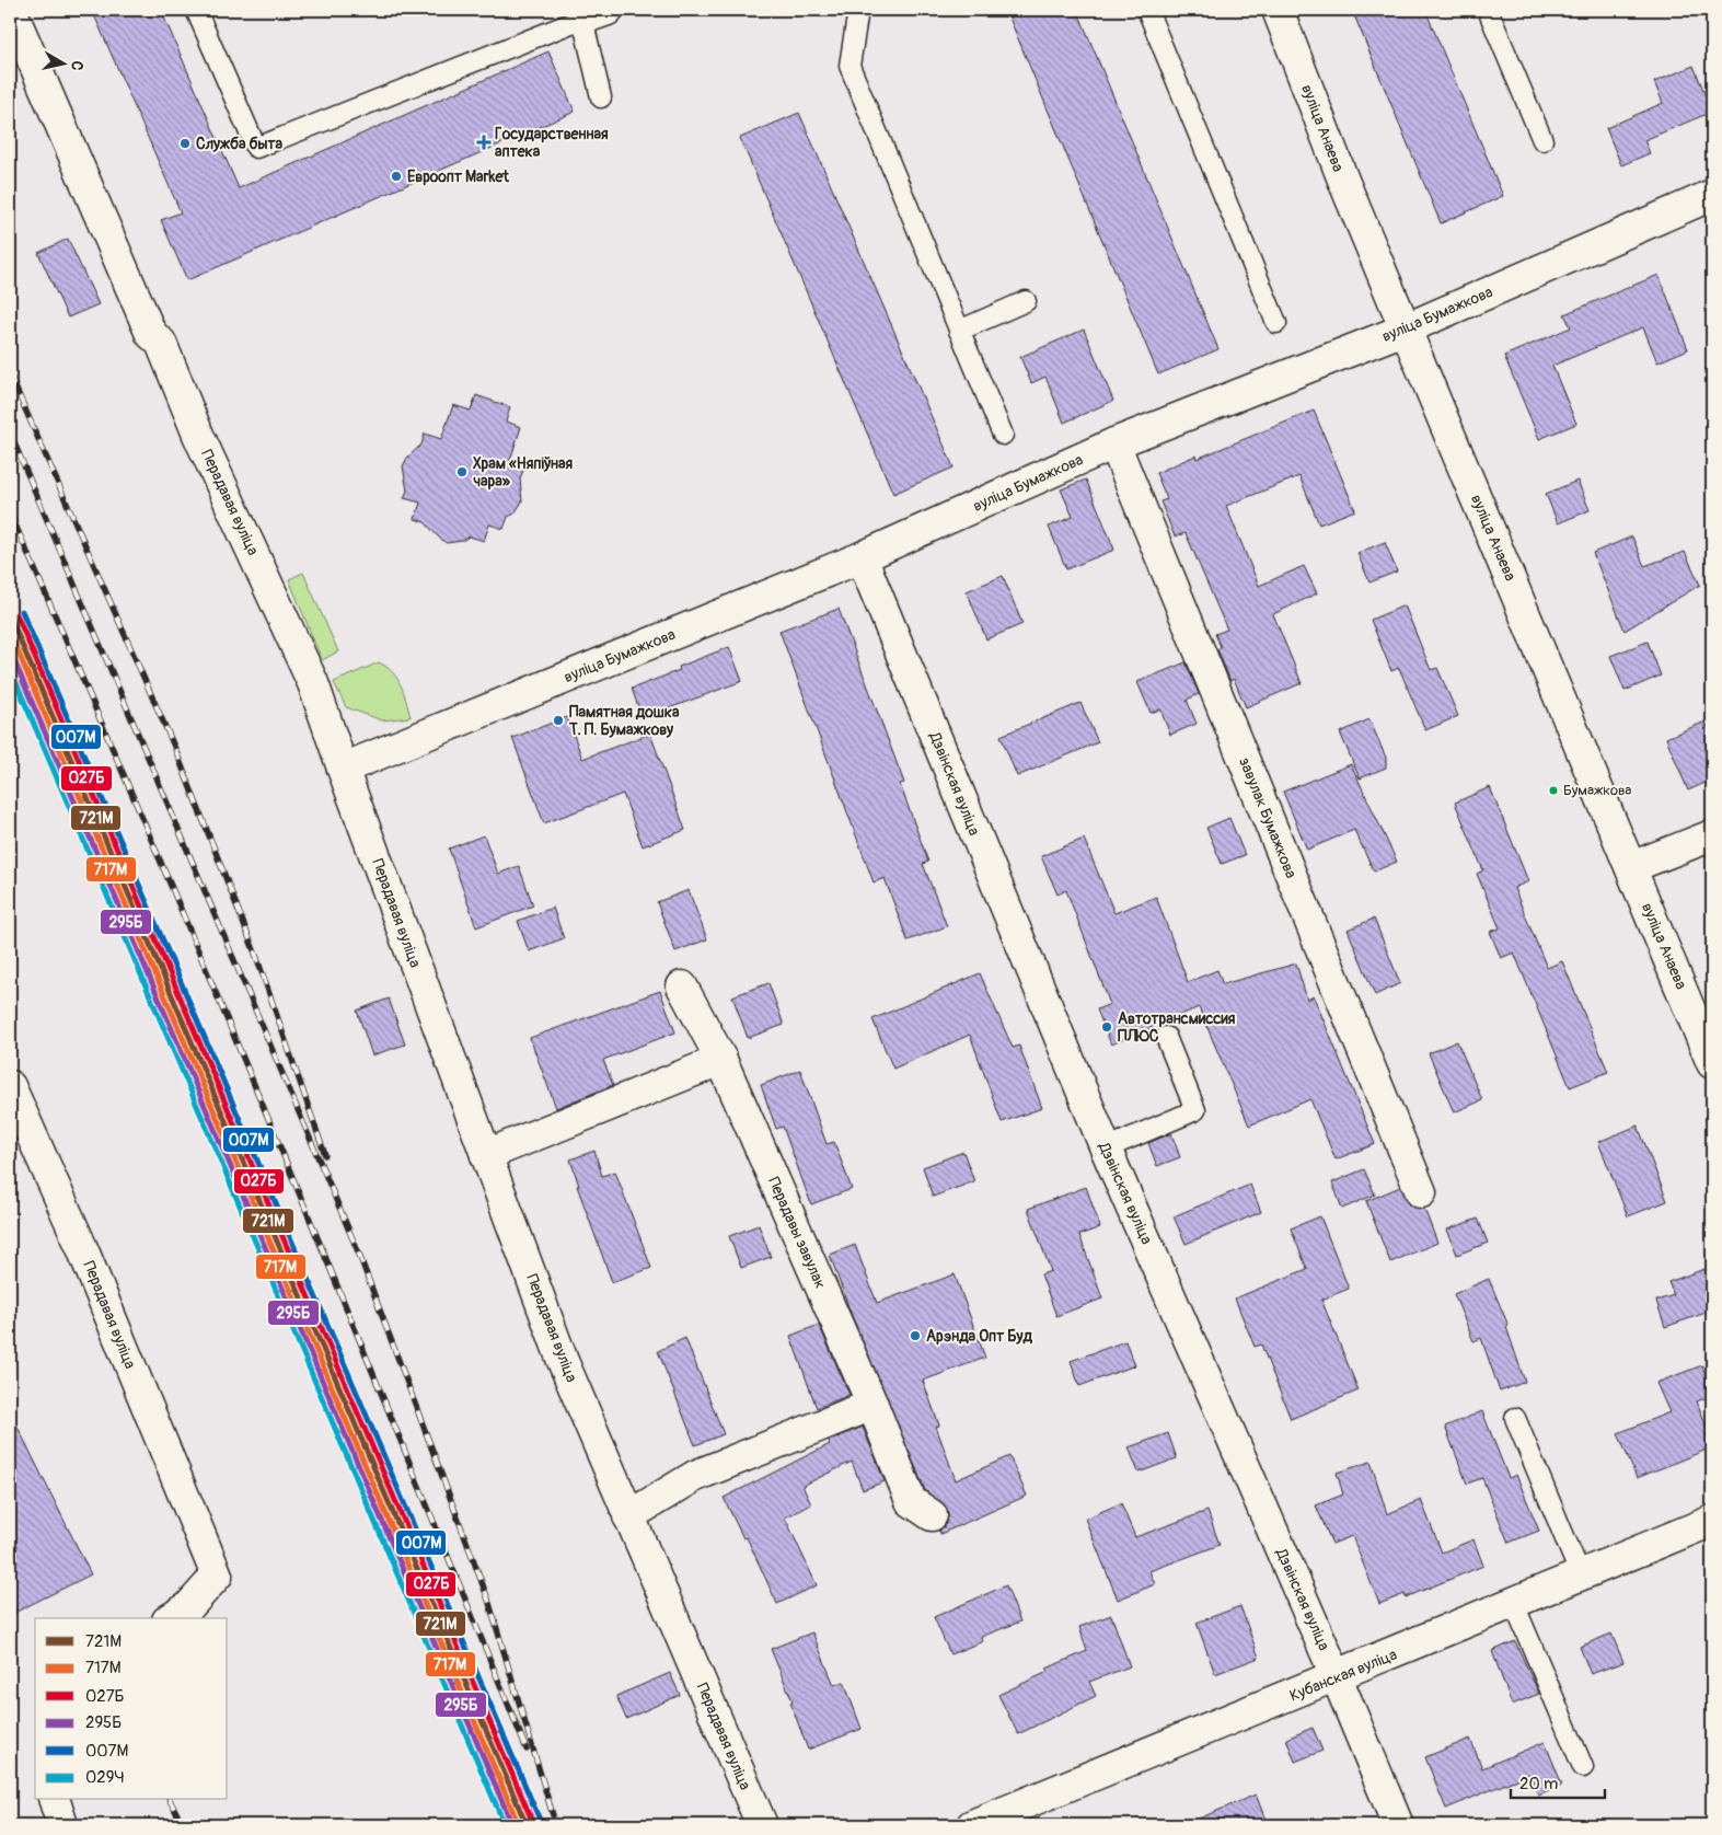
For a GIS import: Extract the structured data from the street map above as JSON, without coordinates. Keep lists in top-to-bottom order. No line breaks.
{"streets":{"street":["вуліца Анаева","вуліца Бумажкова","Перадавая вуліца","Дзвінская вуліца","завулак Бумажкова","Перадавы завулак","Кубанская вуліца"]},"crossings":[["вуліца Анаева","вуліца Бумажкова"],["вуліца Бумажкова","Перадавая вуліца"],["вуліца Бумажкова","Дзвінская вуліца"],["вуліца Бумажкова","завулак Бумажкова"],["Дзвінская вуліца","Кубанская вуліца"]],"places":{"health":["Государственная аптека"],"other":["Служба быта","Евроопт Market","Храм «Няпіўная чара»","Памятная дошка Т. П. Бумажкову","Бумажкова","Автотрансмиссия ПЛЮС","Арэнда Опт Буд"]},"lines":["transit line 007М","transit line 027Б","transit line 721М","transit line 717М","transit line 295Б","transit line 029Ч"],"legend":["721М","717М","027Б","295Б","007М","029Ч"],"scale_bar":"20 m","north":"right"}
